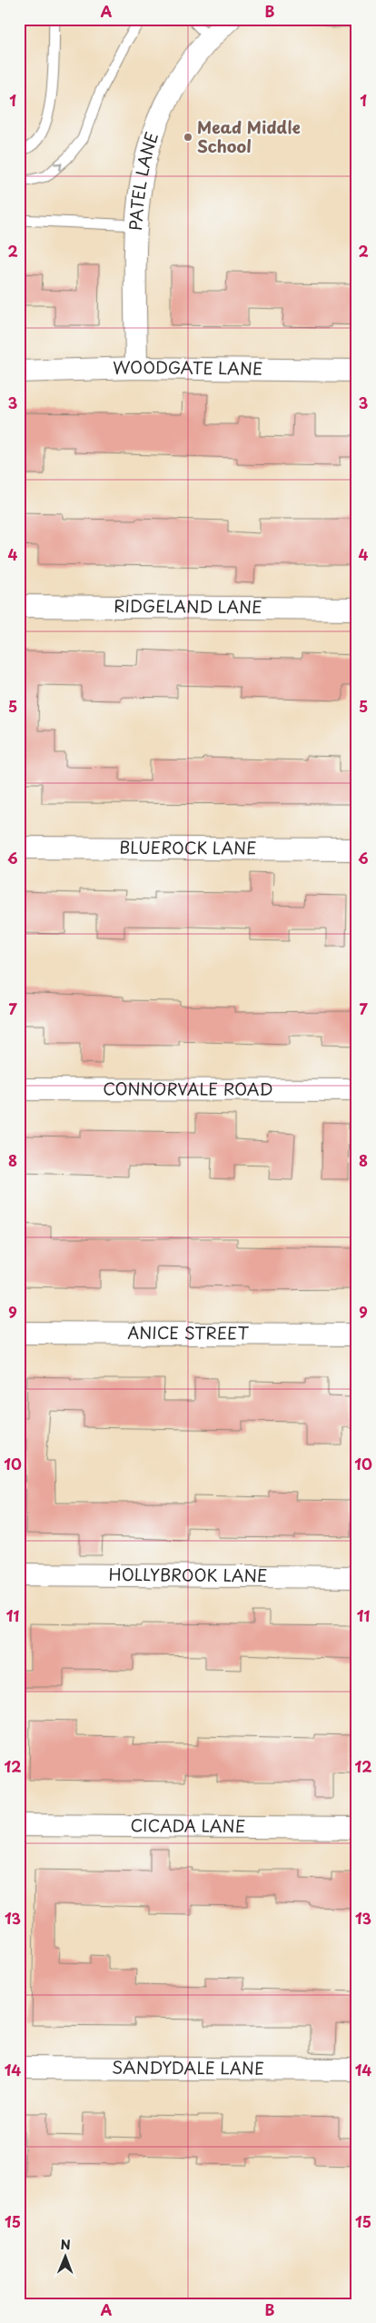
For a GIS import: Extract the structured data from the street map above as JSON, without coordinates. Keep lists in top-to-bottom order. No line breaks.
{"streets":{"street":["PATEL LANE","WOODGATE LANE","RIDGELAND LANE","BLUEROCK LANE","CONNORVALE ROAD","ANICE STREET","HOLLYBROOK LANE","CICADA LANE","SANDYDALE LANE"]},"crossings":[["PATEL LANE","WOODGATE LANE"]],"places":["Mead Middle School"],"north":"top","grid":{"columns":["A","B"],"rows":["1","2","3","4","5","6","7","8","9","10","11","12","13","14","15"]}}
